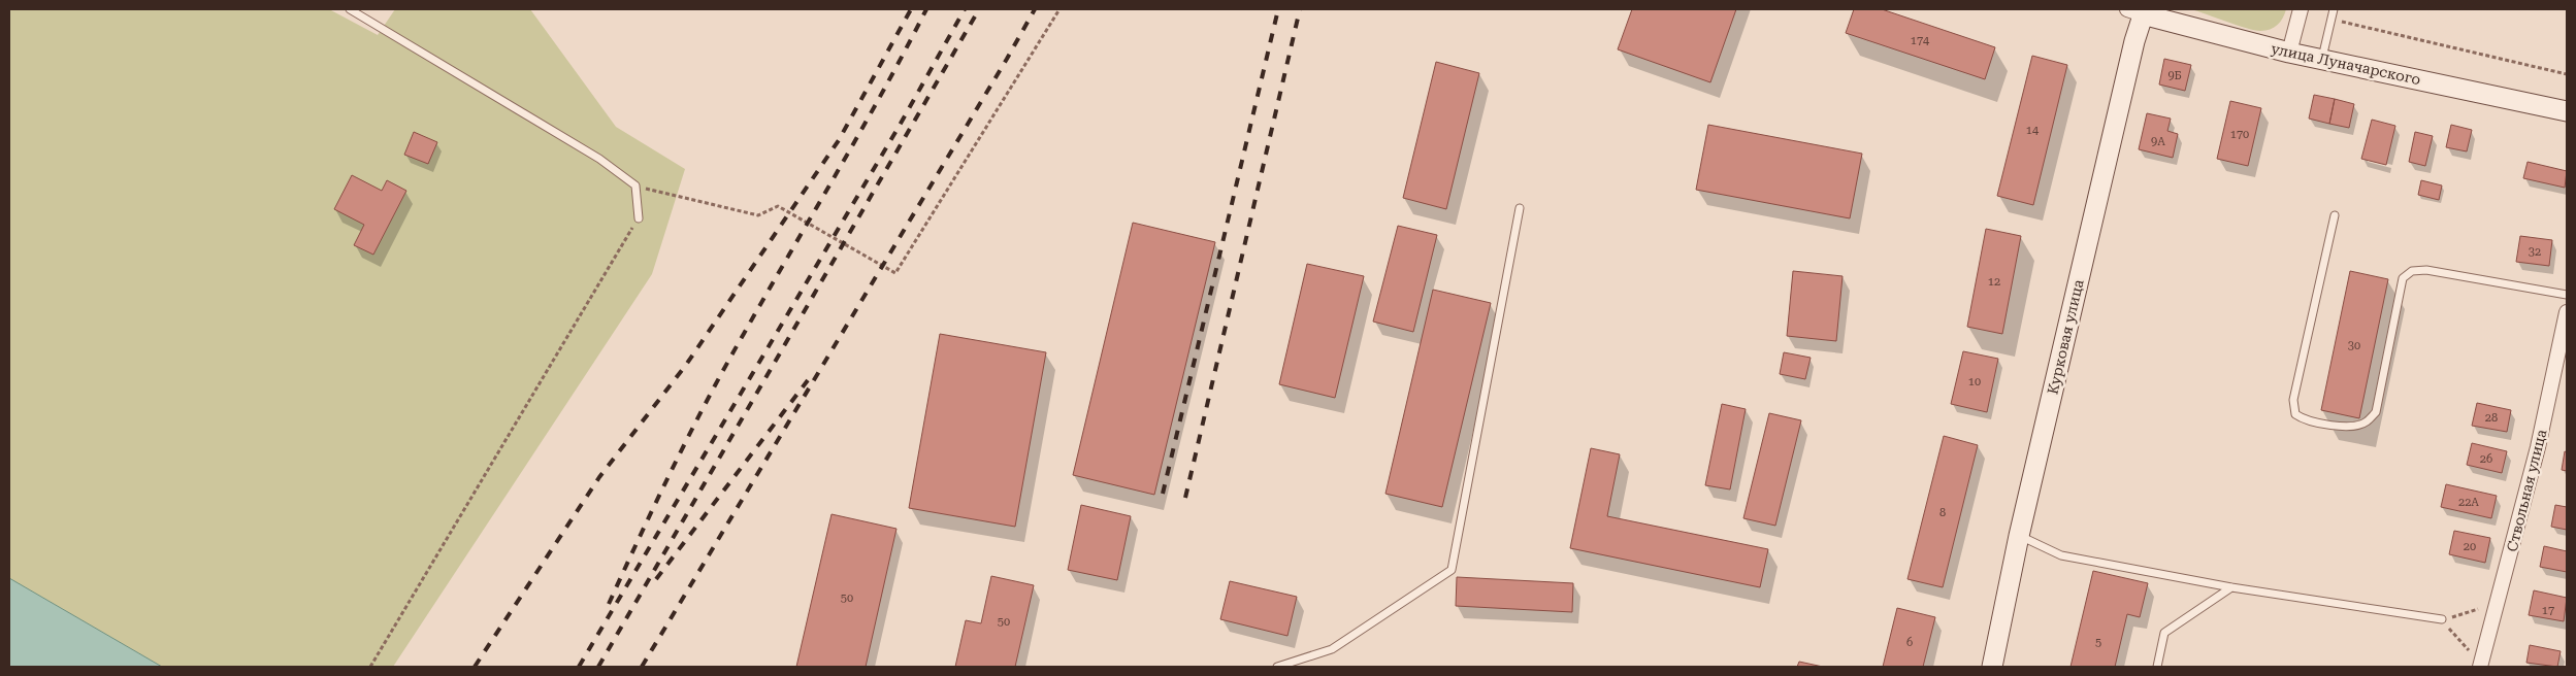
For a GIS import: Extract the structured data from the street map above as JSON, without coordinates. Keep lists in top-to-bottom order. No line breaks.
{"streets":{"main road":["улица Луначарского","Курковая улица"],"street":["Ствольная улица"]},"crossings":[["улица Луначарского","Курковая улица"]],"house_numbers":["174","9Б","14","170","9А","32","12","30","10","28","26","22А","8","20","50","17","50","6","5"]}
